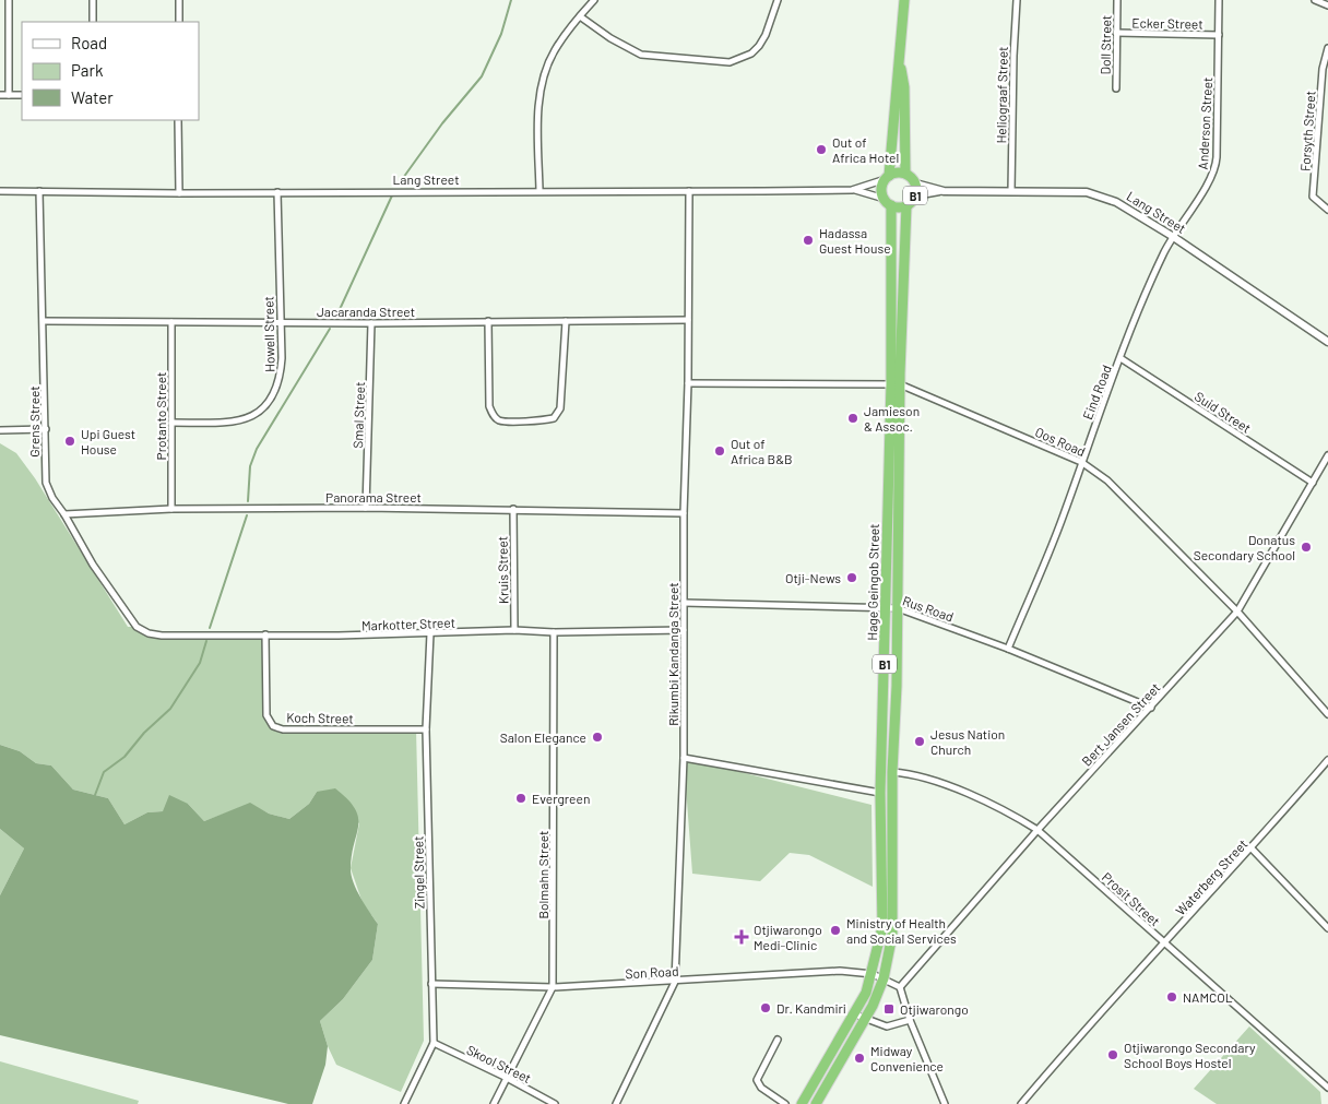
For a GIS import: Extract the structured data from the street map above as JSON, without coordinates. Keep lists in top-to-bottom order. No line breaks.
{"streets":{"highway":["B1","Hage Geingob Street"],"street":["Ecker Street","Doll Street","Heliograaf Street","Anderson Street","Forsyth Street","Lang Street","Jacaranda Street","Howell Street","Eind Road","Suid Street","Smal Street","Protanto Street","Grens Street","Oos Road","Panorama Street","Kruis Street","Rus Road","Markotter Street","Rikumbi Kandanga Street","Koch Street","Bert Jansen Street","Zingel Street","Bolmahn Street","Waterberg Street","Prosit Street","Son Road","Skool Street"]},"crossings":[["Ecker Street","Doll Street"],["Ecker Street","Anderson Street"],["Heliograaf Street","Lang Street"],["Anderson Street","Lang Street"],["Anderson Street","Eind Road"],["Lang Street","B1"],["Lang Street","Howell Street"],["Lang Street","Eind Road"],["Lang Street","Grens Street"],["Lang Street","Hage Geingob Street"],["Lang Street","Rikumbi Kandanga Street"],["B1","Hage Geingob Street"],["Jacaranda Street","Howell Street"],["Jacaranda Street","Smal Street"],["Jacaranda Street","Protanto Street"],["Jacaranda Street","Grens Street"],["Jacaranda Street","Rikumbi Kandanga Street"],["Howell Street","Protanto Street"],["Eind Road","Suid Street"],["Eind Road","Oos Road"],["Eind Road","Rus Road"],["Suid Street","Bert Jansen Street"],["Smal Street","Panorama Street"],["Protanto Street","Panorama Street"],["Grens Street","Panorama Street"],["Grens Street","Markotter Street"],["Oos Road","Hage Geingob Street"],["Oos Road","Rikumbi Kandanga Street"],["Oos Road","Bert Jansen Street"],["Panorama Street","Kruis Street"],["Panorama Street","Rikumbi Kandanga Street"],["Kruis Street","Markotter Street"],["Hage Geingob Street","Rus Road"],["Hage Geingob Street","Prosit Street"],["Hage Geingob Street","Son Road"],["Rus Road","Rikumbi Kandanga Street"],["Rus Road","Bert Jansen Street"],["Markotter Street","Rikumbi Kandanga Street"],["Markotter Street","Koch Street"],["Markotter Street","Zingel Street"],["Markotter Street","Bolmahn Street"],["Rikumbi Kandanga Street","Son Road"],["Koch Street","Zingel Street"],["Bert Jansen Street","Prosit Street"],["Zingel Street","Son Road"],["Zingel Street","Skool Street"],["Bolmahn Street","Son Road"],["Bolmahn Street","Skool Street"],["Waterberg Street","Prosit Street"]],"places":{"other":["Out of Africa Hotel","Hadassa Guest House","Jamieson & Assoc.","Upi Guest House","Out of Africa B&B","Donatus Secondary School","Otji-News","Salon Elegance","Jesus Nation Church","Evergreen","Ministry of Health and Social Services","NAMCOL","Dr. Kandmiri","Otjiwarongo Secondary School Boys Hostel","Midway Convenience"],"health":["Otjiwarongo Medi-Clinic"],"transit":["Otjiwarongo"]},"legend":["Road","Park","Water"]}
